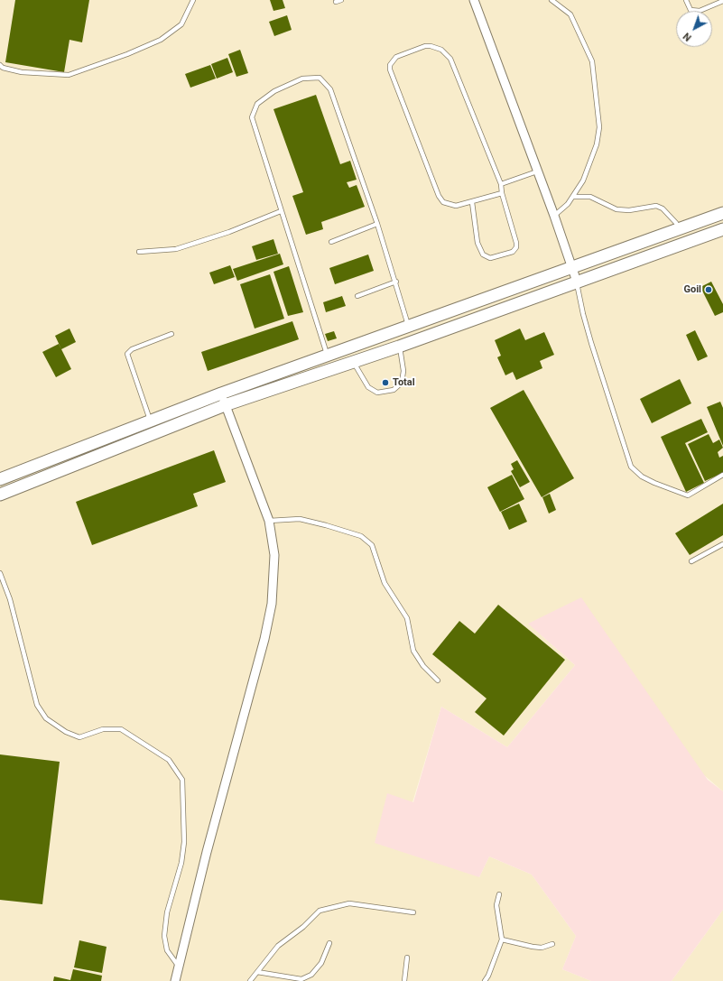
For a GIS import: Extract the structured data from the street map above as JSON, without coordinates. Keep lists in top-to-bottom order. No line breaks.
{"places":["Goil","Total"],"north":"bottom left"}
